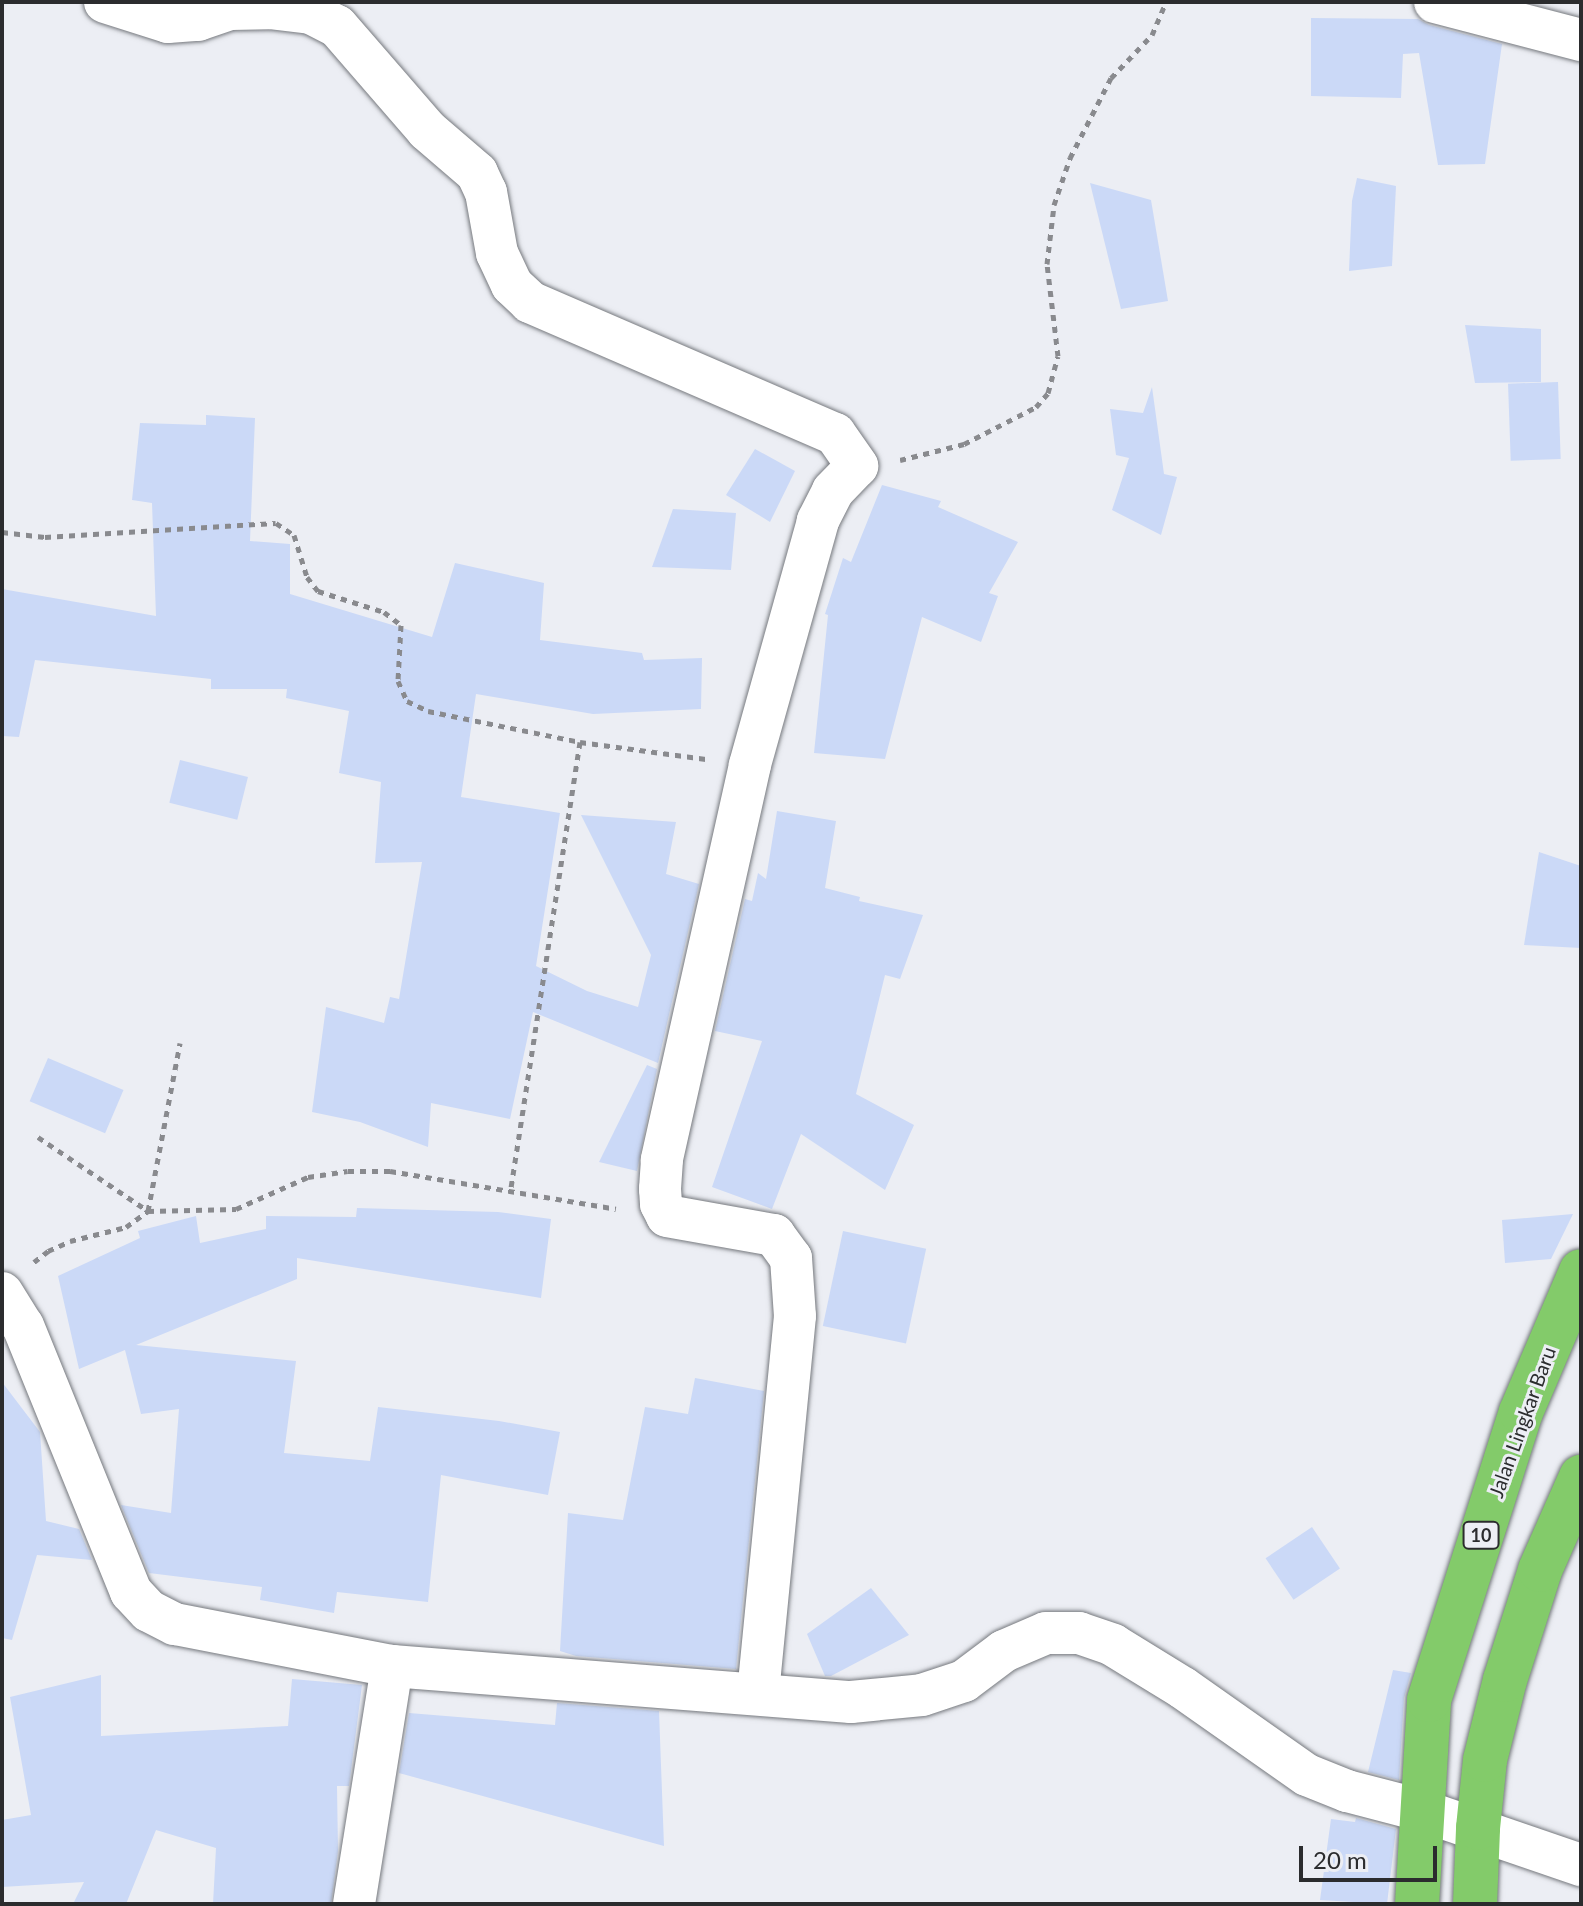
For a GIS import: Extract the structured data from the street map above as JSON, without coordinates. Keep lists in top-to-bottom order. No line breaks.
{"streets":{"highway":["Jalan Lingkar Baru","10"]},"scale_bar":"20 m"}
